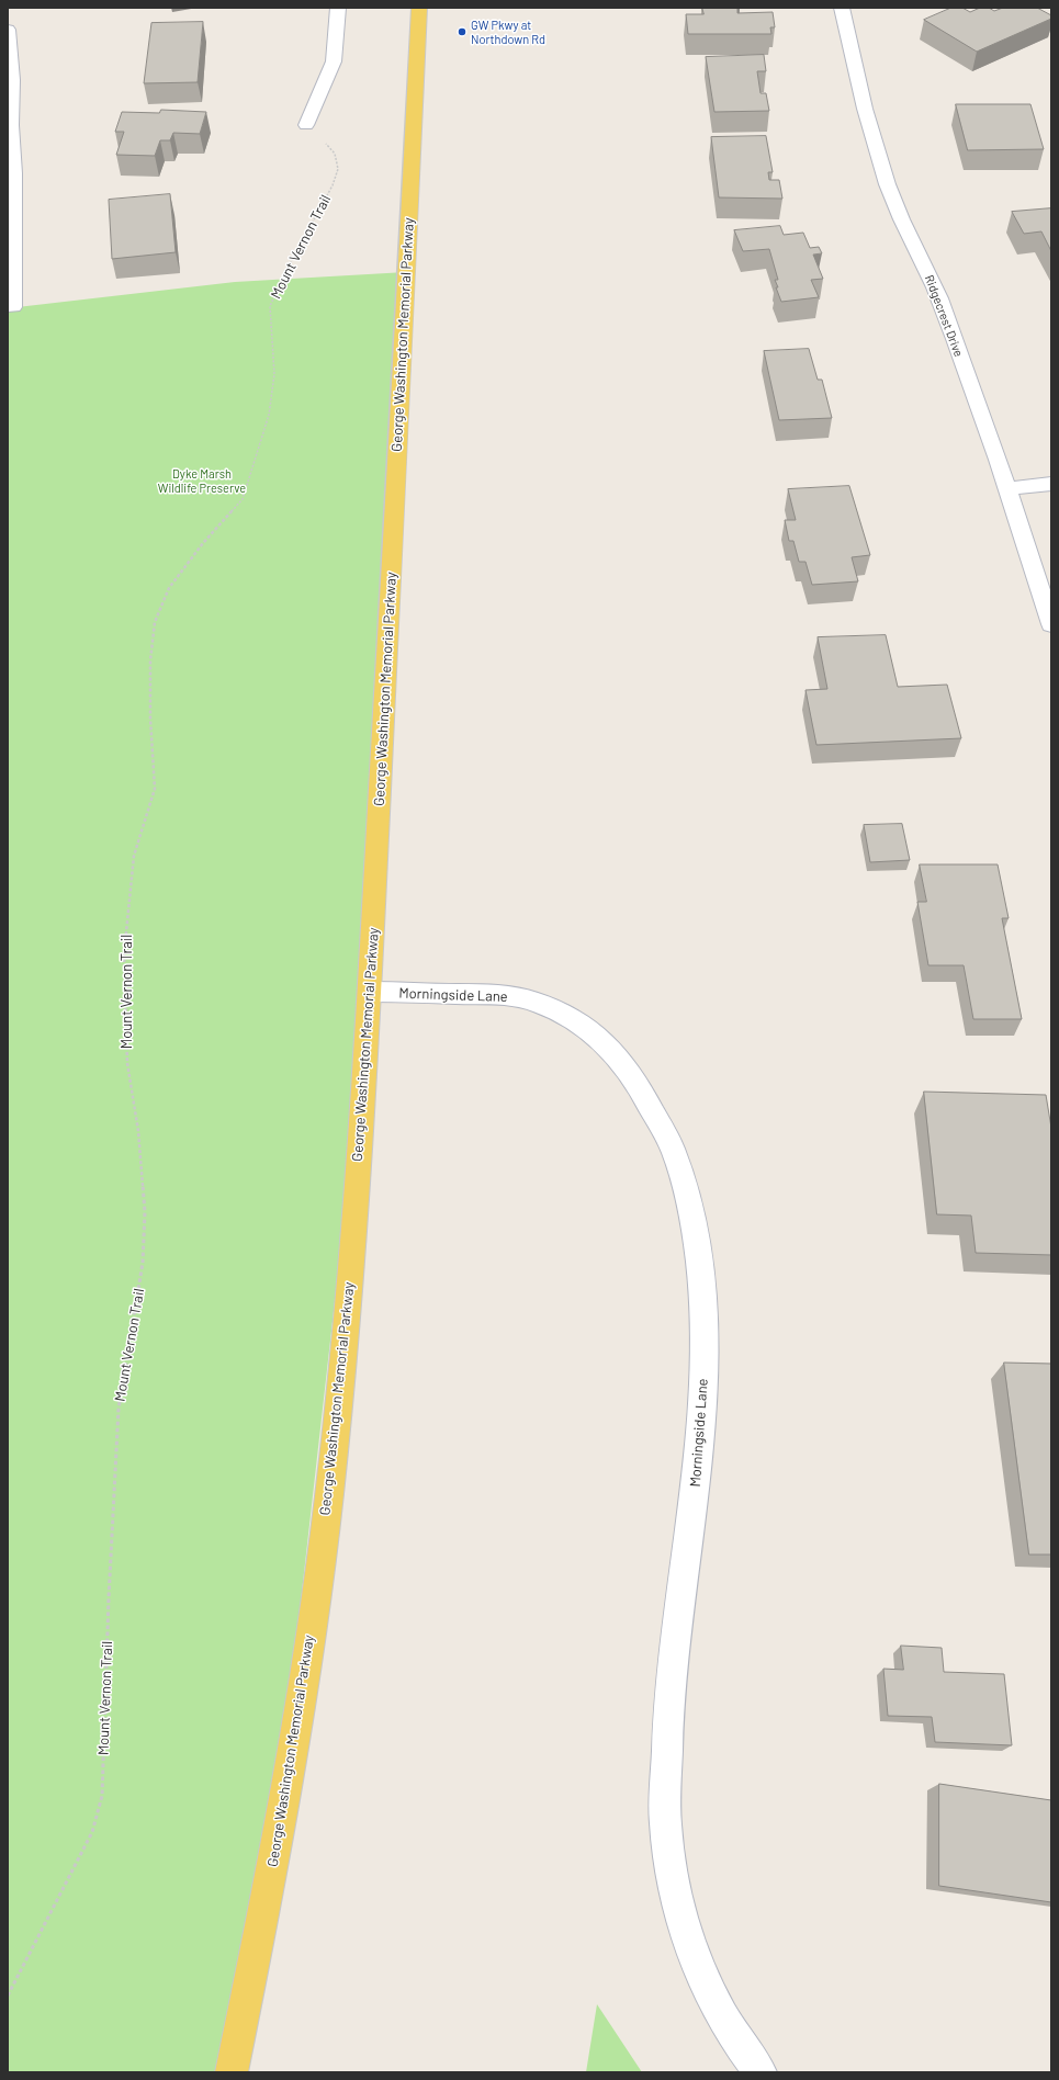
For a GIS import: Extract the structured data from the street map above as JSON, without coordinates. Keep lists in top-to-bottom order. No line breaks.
{"streets":{"main road":["George Washington Memorial Parkway"],"street":["Ridgecrest Drive","Morningside Lane"],"path":["Mount Vernon Trail"]},"crossings":[["George Washington Memorial Parkway","Morningside Lane"]],"parks":["Dyke Marsh Wildlife Preserve"],"places":["GW Pkwy at Northdown Rd"]}
